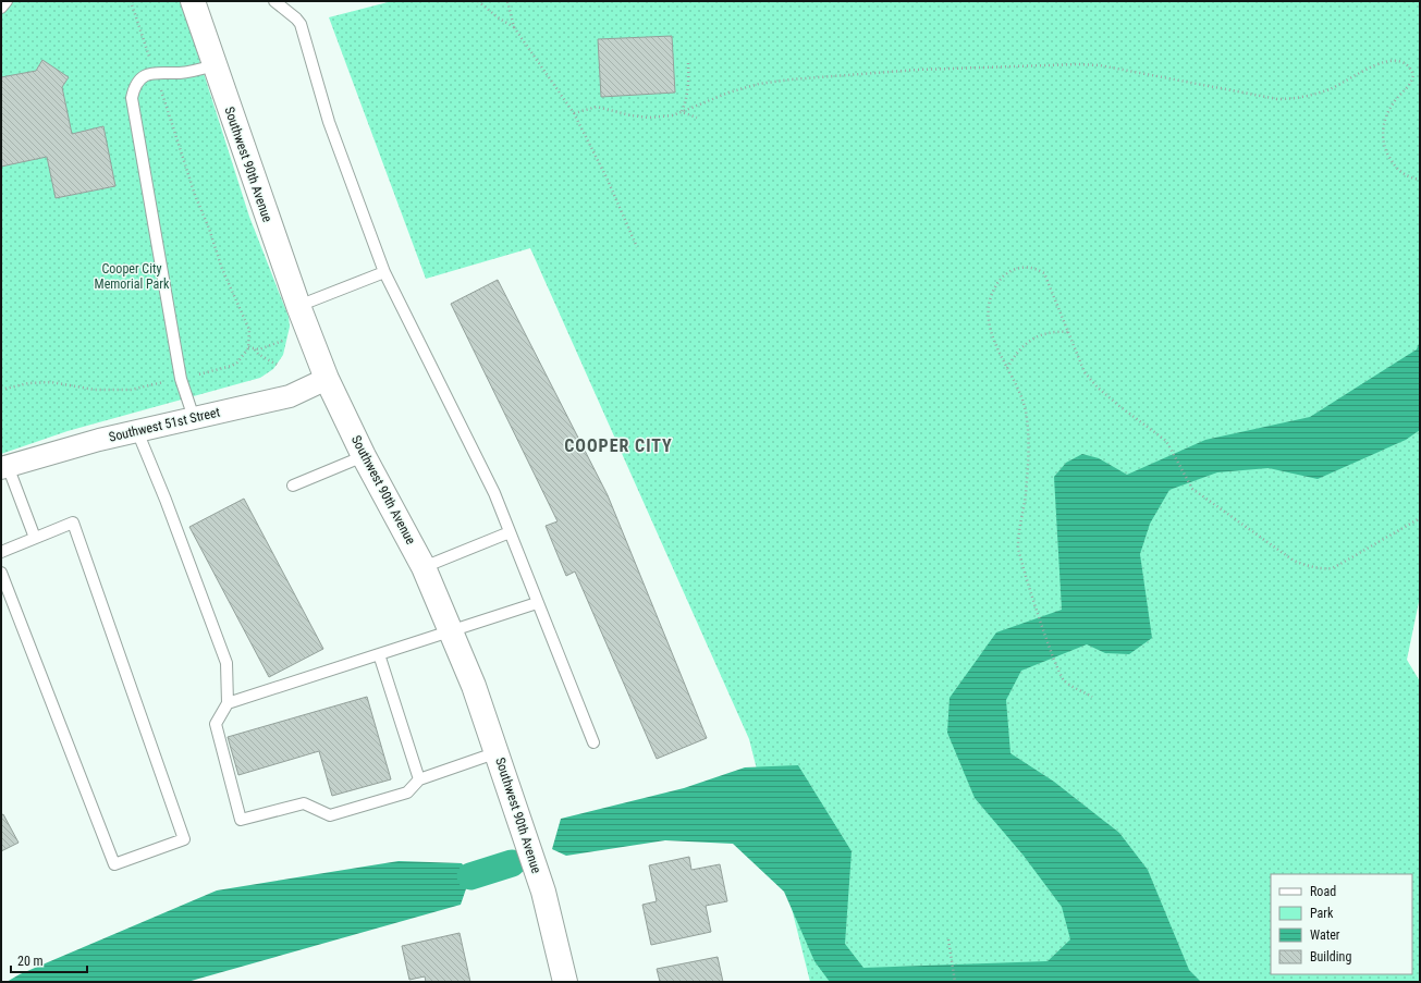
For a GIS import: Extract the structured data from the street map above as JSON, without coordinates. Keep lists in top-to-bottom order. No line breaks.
{"streets":{"street":["Southwest 90th Avenue","Southwest 51st Street"]},"crossings":[["Southwest 90th Avenue","Southwest 51st Street"]],"districts":["COOPER CITY"],"parks":["Cooper City Memorial Park"],"legend":["Road","Park","Water","Building"],"scale_bar":"20 m"}
